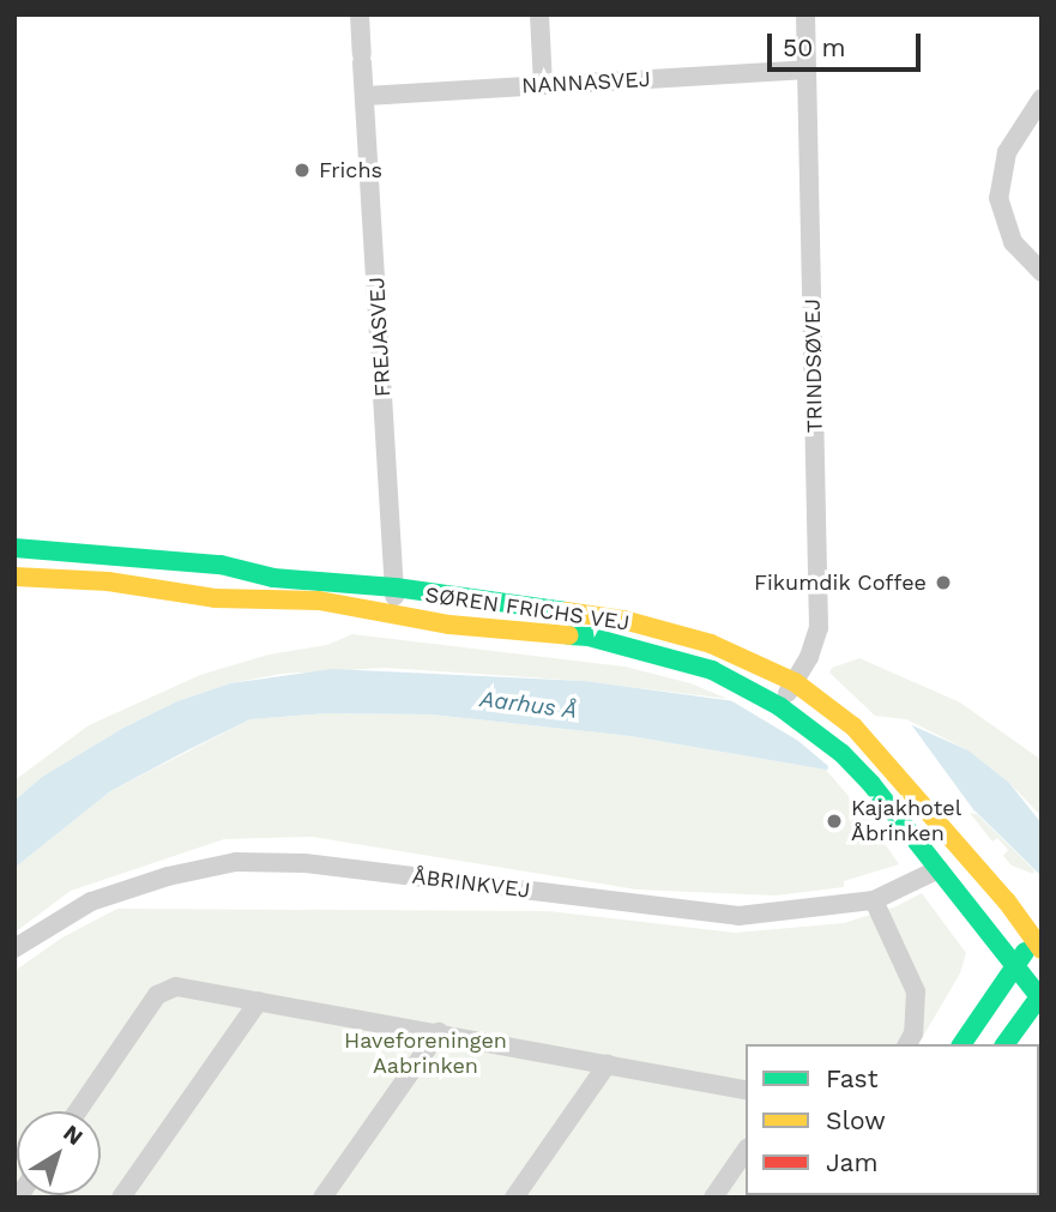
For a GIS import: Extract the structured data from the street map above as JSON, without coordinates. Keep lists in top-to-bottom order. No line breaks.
{"streets":{"street":["NANNASVEJ","FREJASVEJ","TRINDSØVEJ","SØREN FRICHS VEJ","ÅBRINKVEJ"]},"crossings":[["NANNASVEJ","FREJASVEJ"],["NANNASVEJ","TRINDSØVEJ"],["FREJASVEJ","SØREN FRICHS VEJ"],["TRINDSØVEJ","SØREN FRICHS VEJ"],["SØREN FRICHS VEJ","ÅBRINKVEJ"]],"water":["Aarhus Å"],"parks":["Haveforeningen Aabrinken"],"places":["Frichs","Fikumdik Coffee","Kajakhotel Åbrinken"],"legend":["Fast","Slow","Jam"],"scale_bar":"50 m","north":"top right"}
